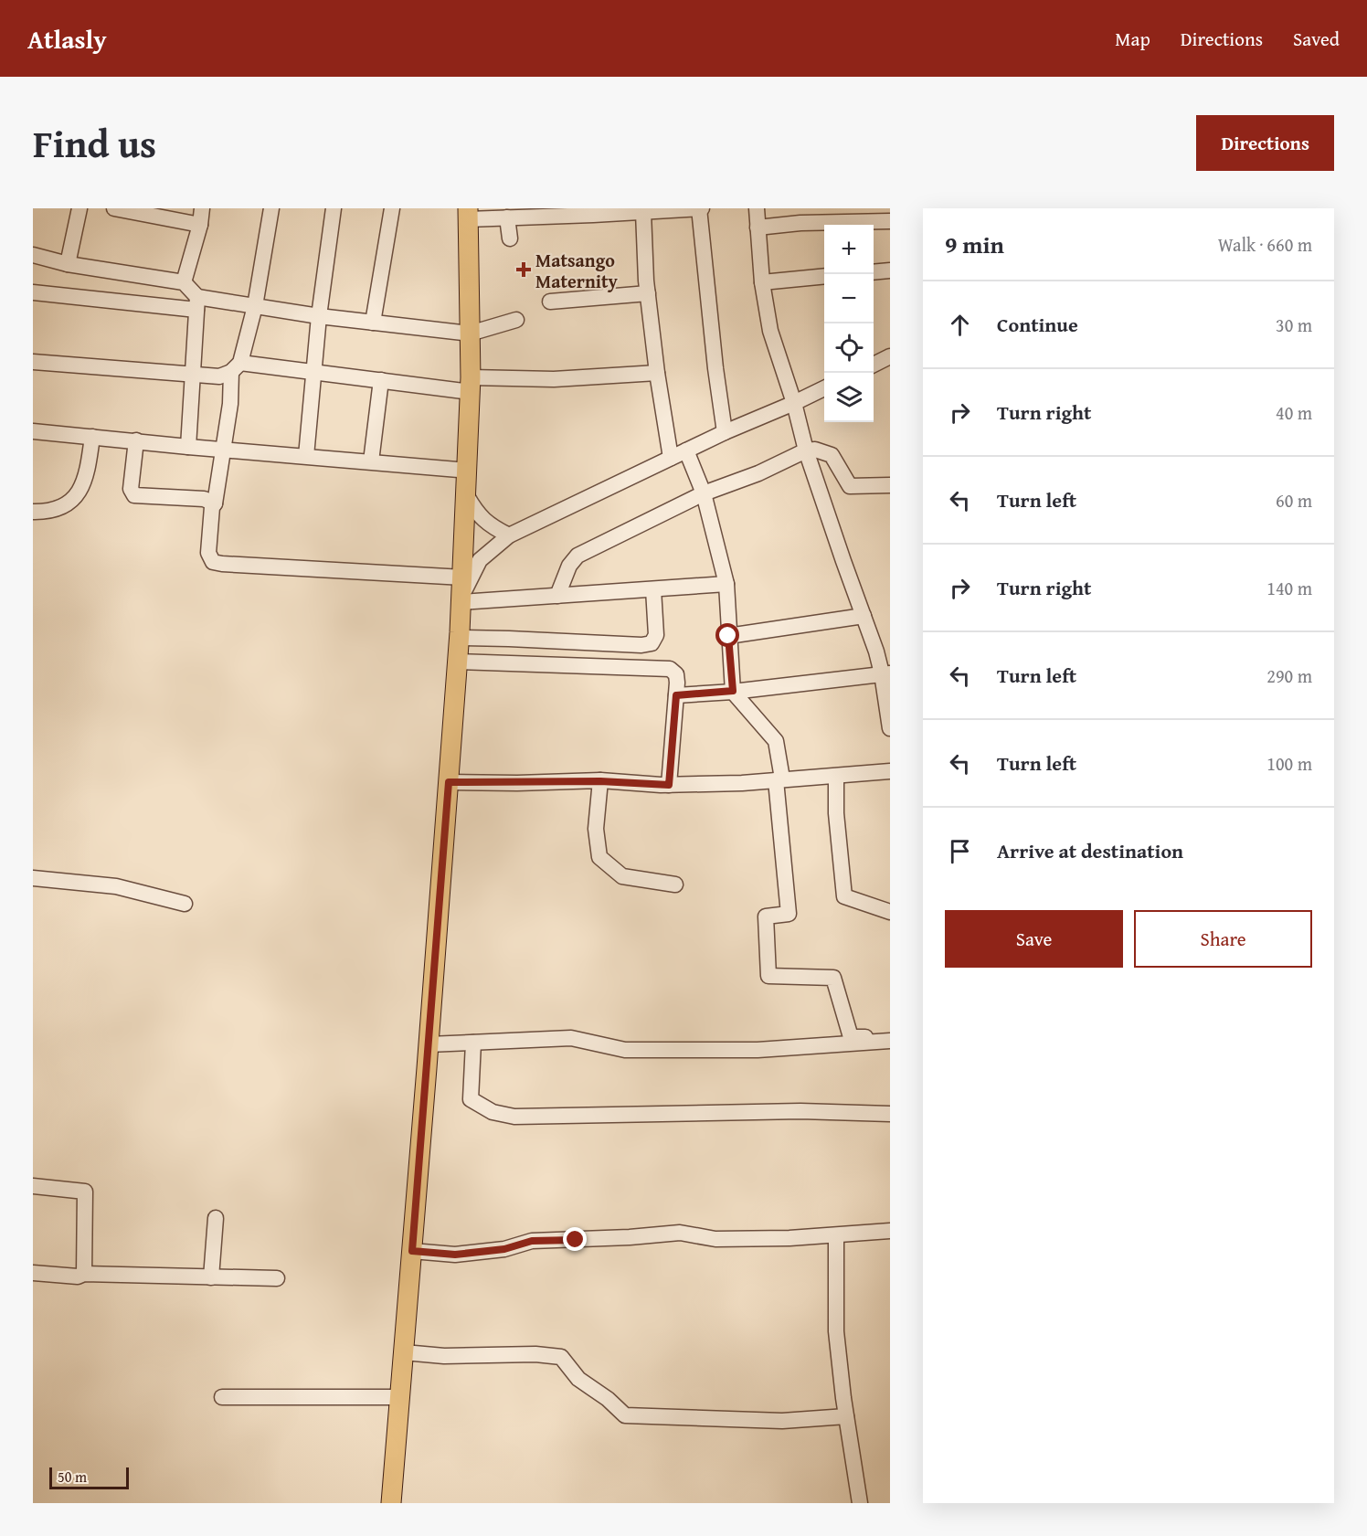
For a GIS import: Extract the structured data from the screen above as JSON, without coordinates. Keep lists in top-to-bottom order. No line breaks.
{"places":{"health":["Matsango Maternity"]},"scale_bar":"50 m","page":{"header":"Atlasly","nav":["Map","Directions","Saved"],"title":"Find us","buttons":["Directions",["Save","Share"]],"heading":["9 min","Walk · 660 m"],"map_buttons":["+","−"],"list":[["Continue","30 m"],["Turn right","40 m"],["Turn left","60 m"],["Turn right","140 m"],["Turn left","290 m"],["Turn left","100 m"],"Arrive at destination"],"scale":"50 m"}}
